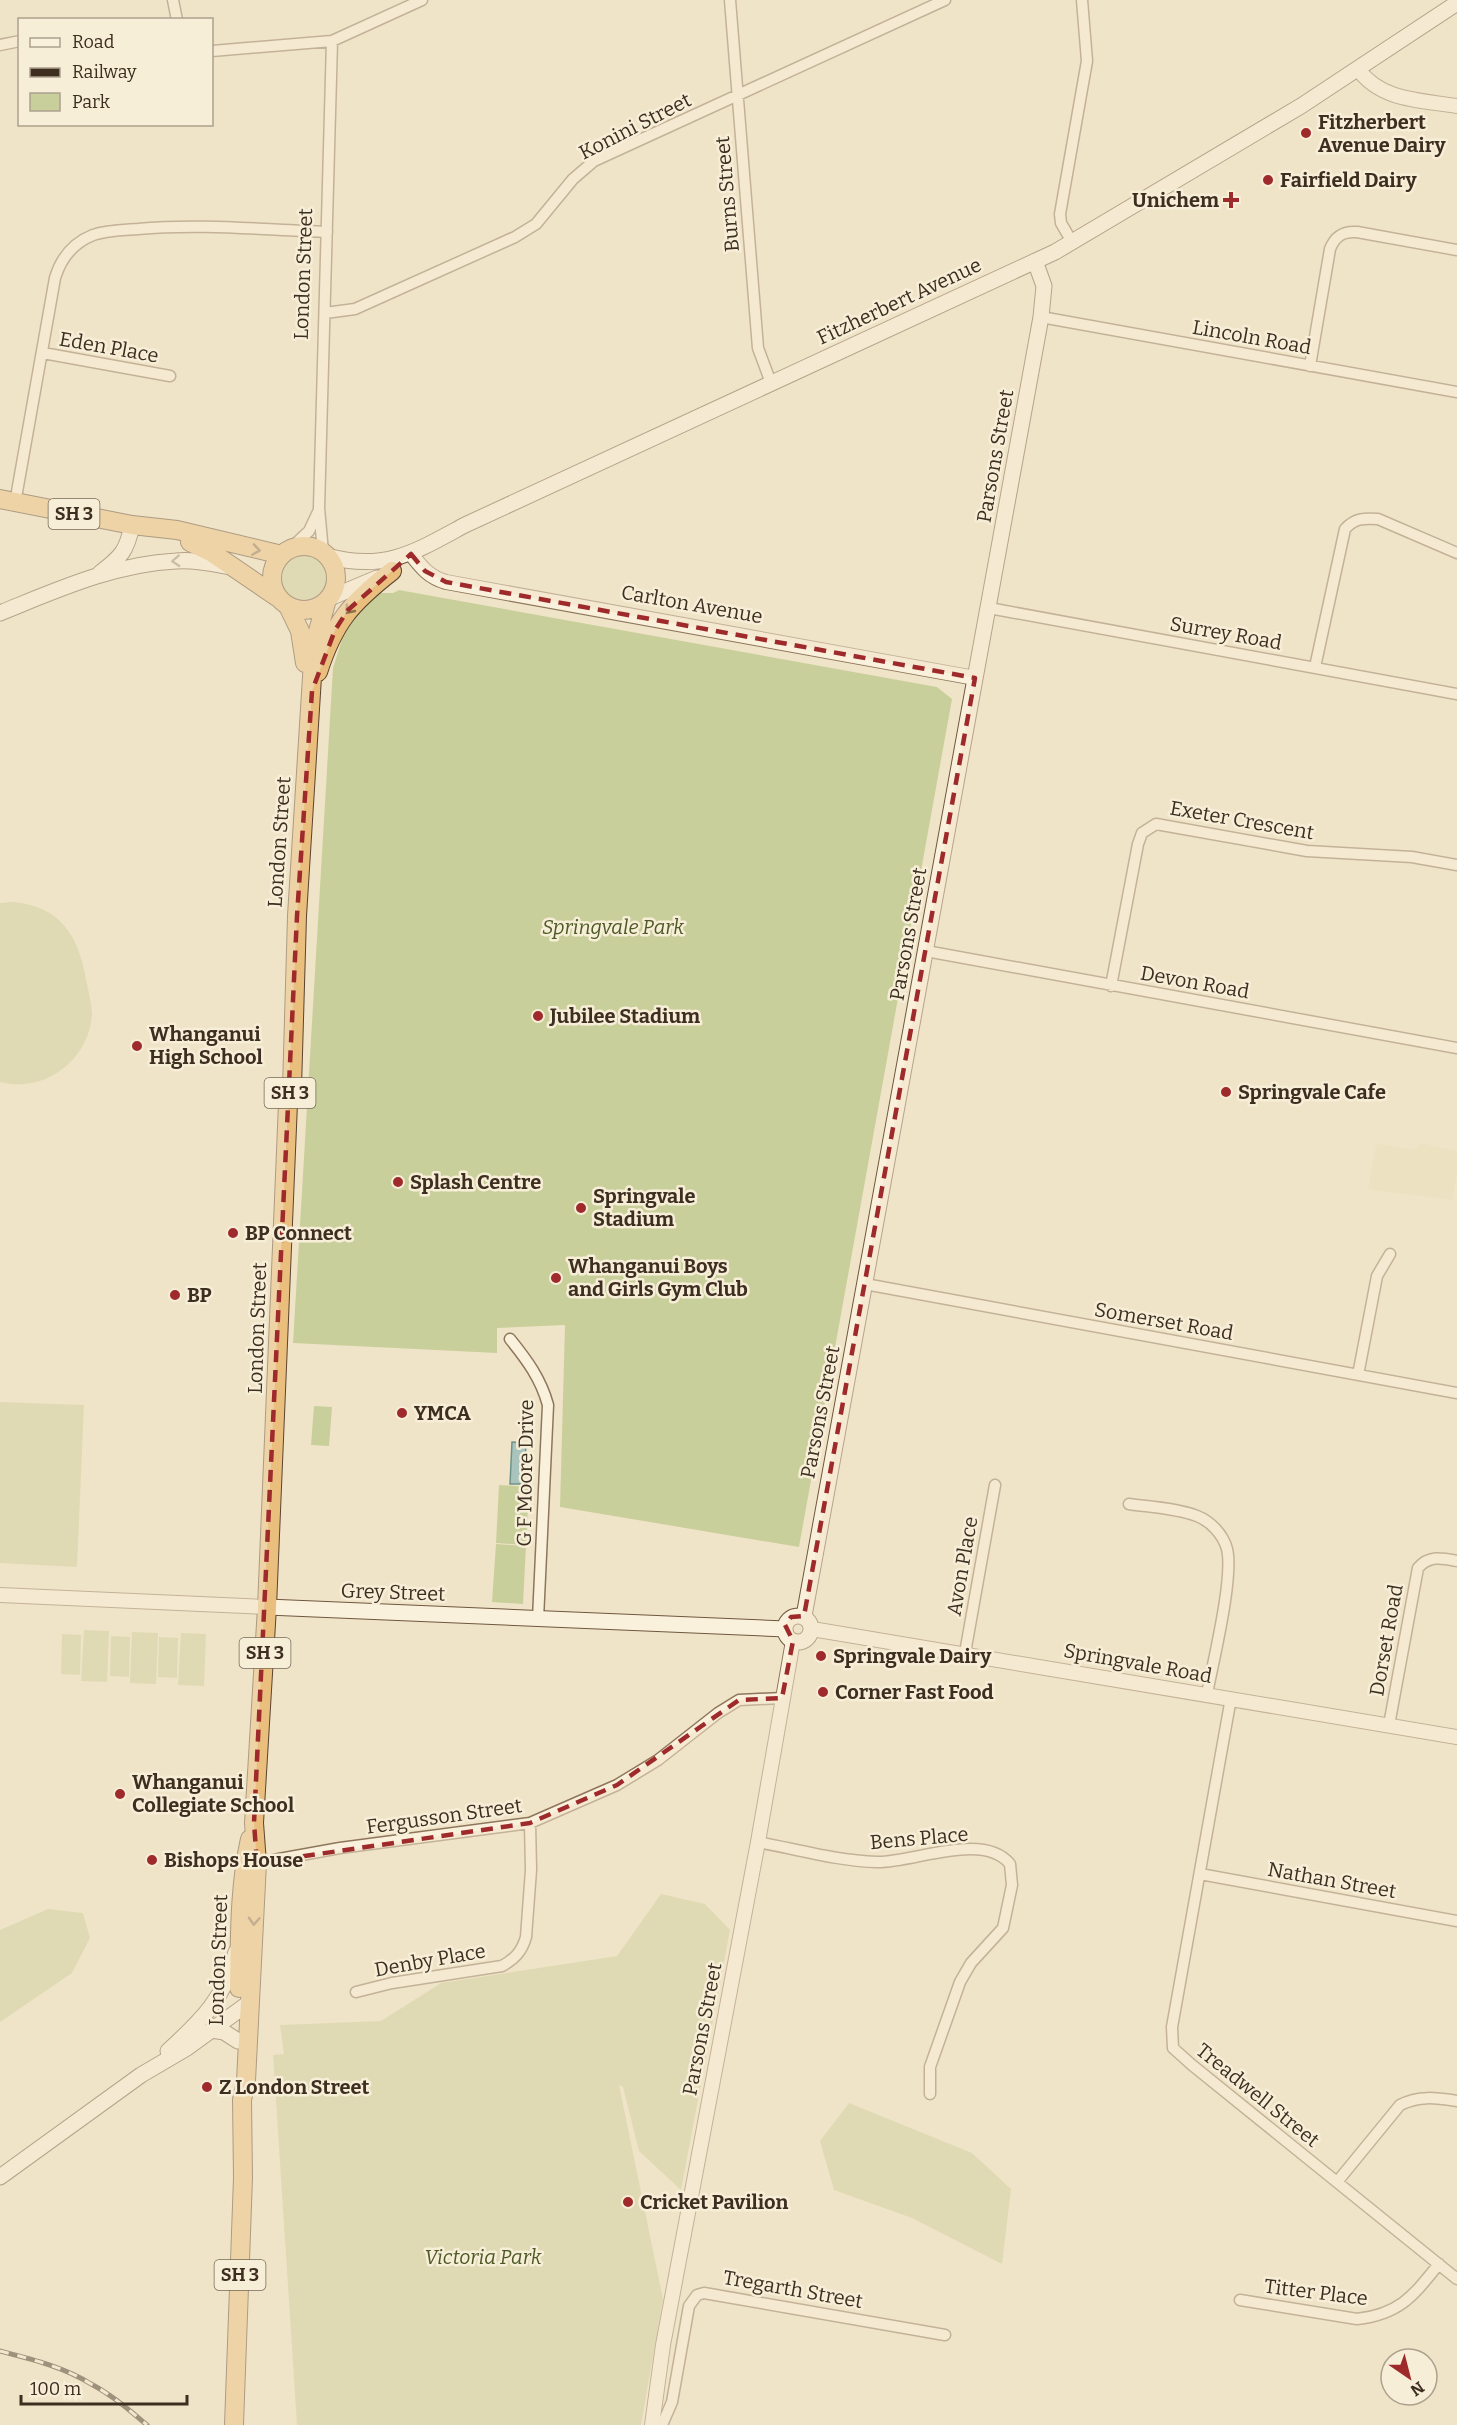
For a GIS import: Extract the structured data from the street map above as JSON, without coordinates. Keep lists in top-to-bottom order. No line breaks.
{"streets":{"highway":["London Street","SH 3"],"main road":["Fitzherbert Avenue","Parsons Street","Grey Street"],"street":["Konini Street","Burns Street","Lincoln Road","Eden Place","Carlton Avenue","Surrey Road","Exeter Crescent","Devon Road","Somerset Road","G F Moore Drive","Avon Place","Dorset Road","Springvale Road","Fergusson Street","Bens Place","Nathan Street","Denby Place","Treadwell Street","Tregarth Street","Titter Place"]},"crossings":[["Konini Street","Burns Street"],["Konini Street","London Street"],["Burns Street","Fitzherbert Avenue"],["London Street","Fitzherbert Avenue"],["London Street","SH 3"],["London Street","Grey Street"],["London Street","Fergusson Street"],["Fitzherbert Avenue","Parsons Street"],["Fitzherbert Avenue","SH 3"],["Fitzherbert Avenue","Carlton Avenue"],["Lincoln Road","Parsons Street"],["Parsons Street","Carlton Avenue"],["Parsons Street","Surrey Road"],["Parsons Street","Devon Road"],["Parsons Street","Somerset Road"],["Parsons Street","Grey Street"],["Parsons Street","Springvale Road"],["Parsons Street","Fergusson Street"],["Parsons Street","Bens Place"],["Exeter Crescent","Devon Road"],["G F Moore Drive","Grey Street"],["Avon Place","Springvale Road"],["Dorset Road","Springvale Road"],["Springvale Road","Treadwell Street"],["Fergusson Street","Denby Place"],["Nathan Street","Treadwell Street"],["Treadwell Street","Titter Place"]],"parks":["Springvale Park","Victoria Park"],"places":{"other":["Fitzherbert Avenue Dairy","Fairfield Dairy","Jubilee Stadium","Whanganui High School","Springvale Cafe","Splash Centre","Springvale Stadium","BP Connect","Whanganui Boys and Girls Gym Club","BP","YMCA","Springvale Dairy","Corner Fast Food","Whanganui Collegiate School","Bishops House","Z London Street","Cricket Pavilion"],"health":["Unichem"]},"legend":["Road","Railway","Park"],"scale_bar":"100 m","north":"bottom right"}
